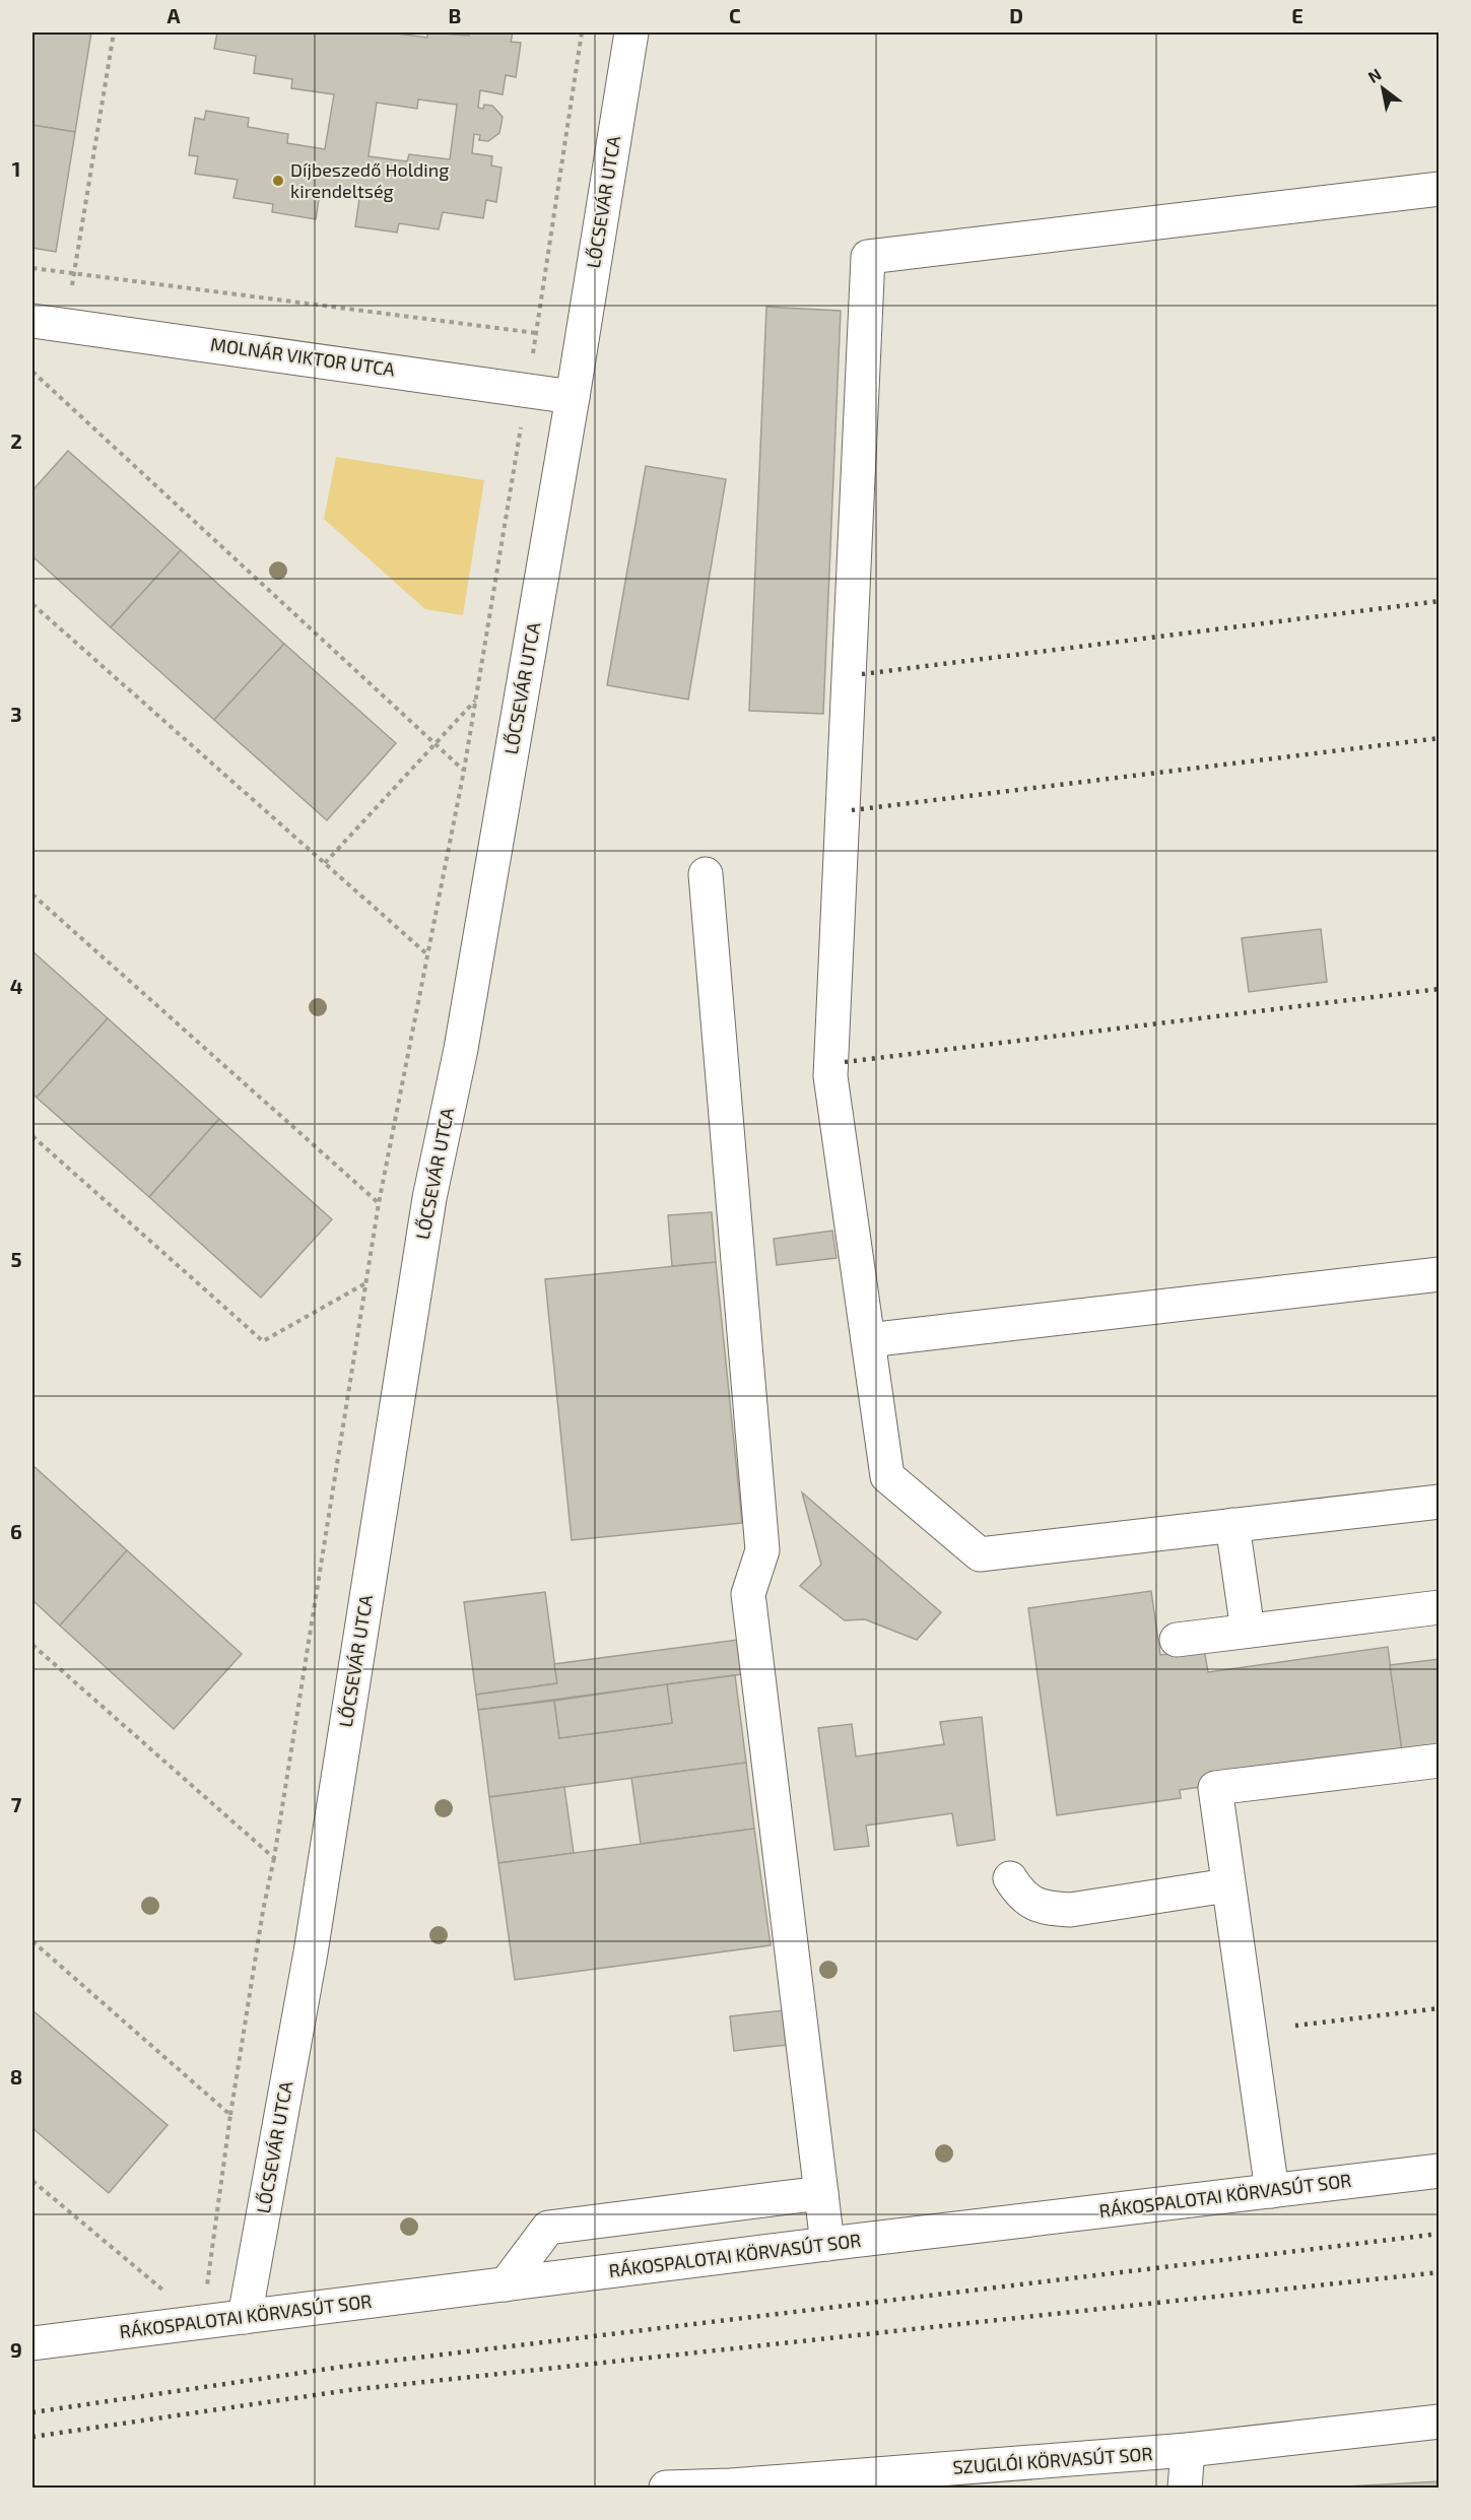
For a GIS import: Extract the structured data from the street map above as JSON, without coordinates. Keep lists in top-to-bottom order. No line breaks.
{"streets":{"street":["LŐCSEVÁR UTCA","MOLNÁR VIKTOR UTCA","RÁKOSPALOTAI KÖRVASÚT SOR","SZUGLÓI KÖRVASÚT SOR"]},"crossings":[["LŐCSEVÁR UTCA","MOLNÁR VIKTOR UTCA"],["LŐCSEVÁR UTCA","RÁKOSPALOTAI KÖRVASÚT SOR"]],"places":["Díjbeszedő Holding kirendeltség"],"north":"top left","grid":{"columns":["A","B","C","D","E"],"rows":["1","2","3","4","5","6","7","8","9"]}}
